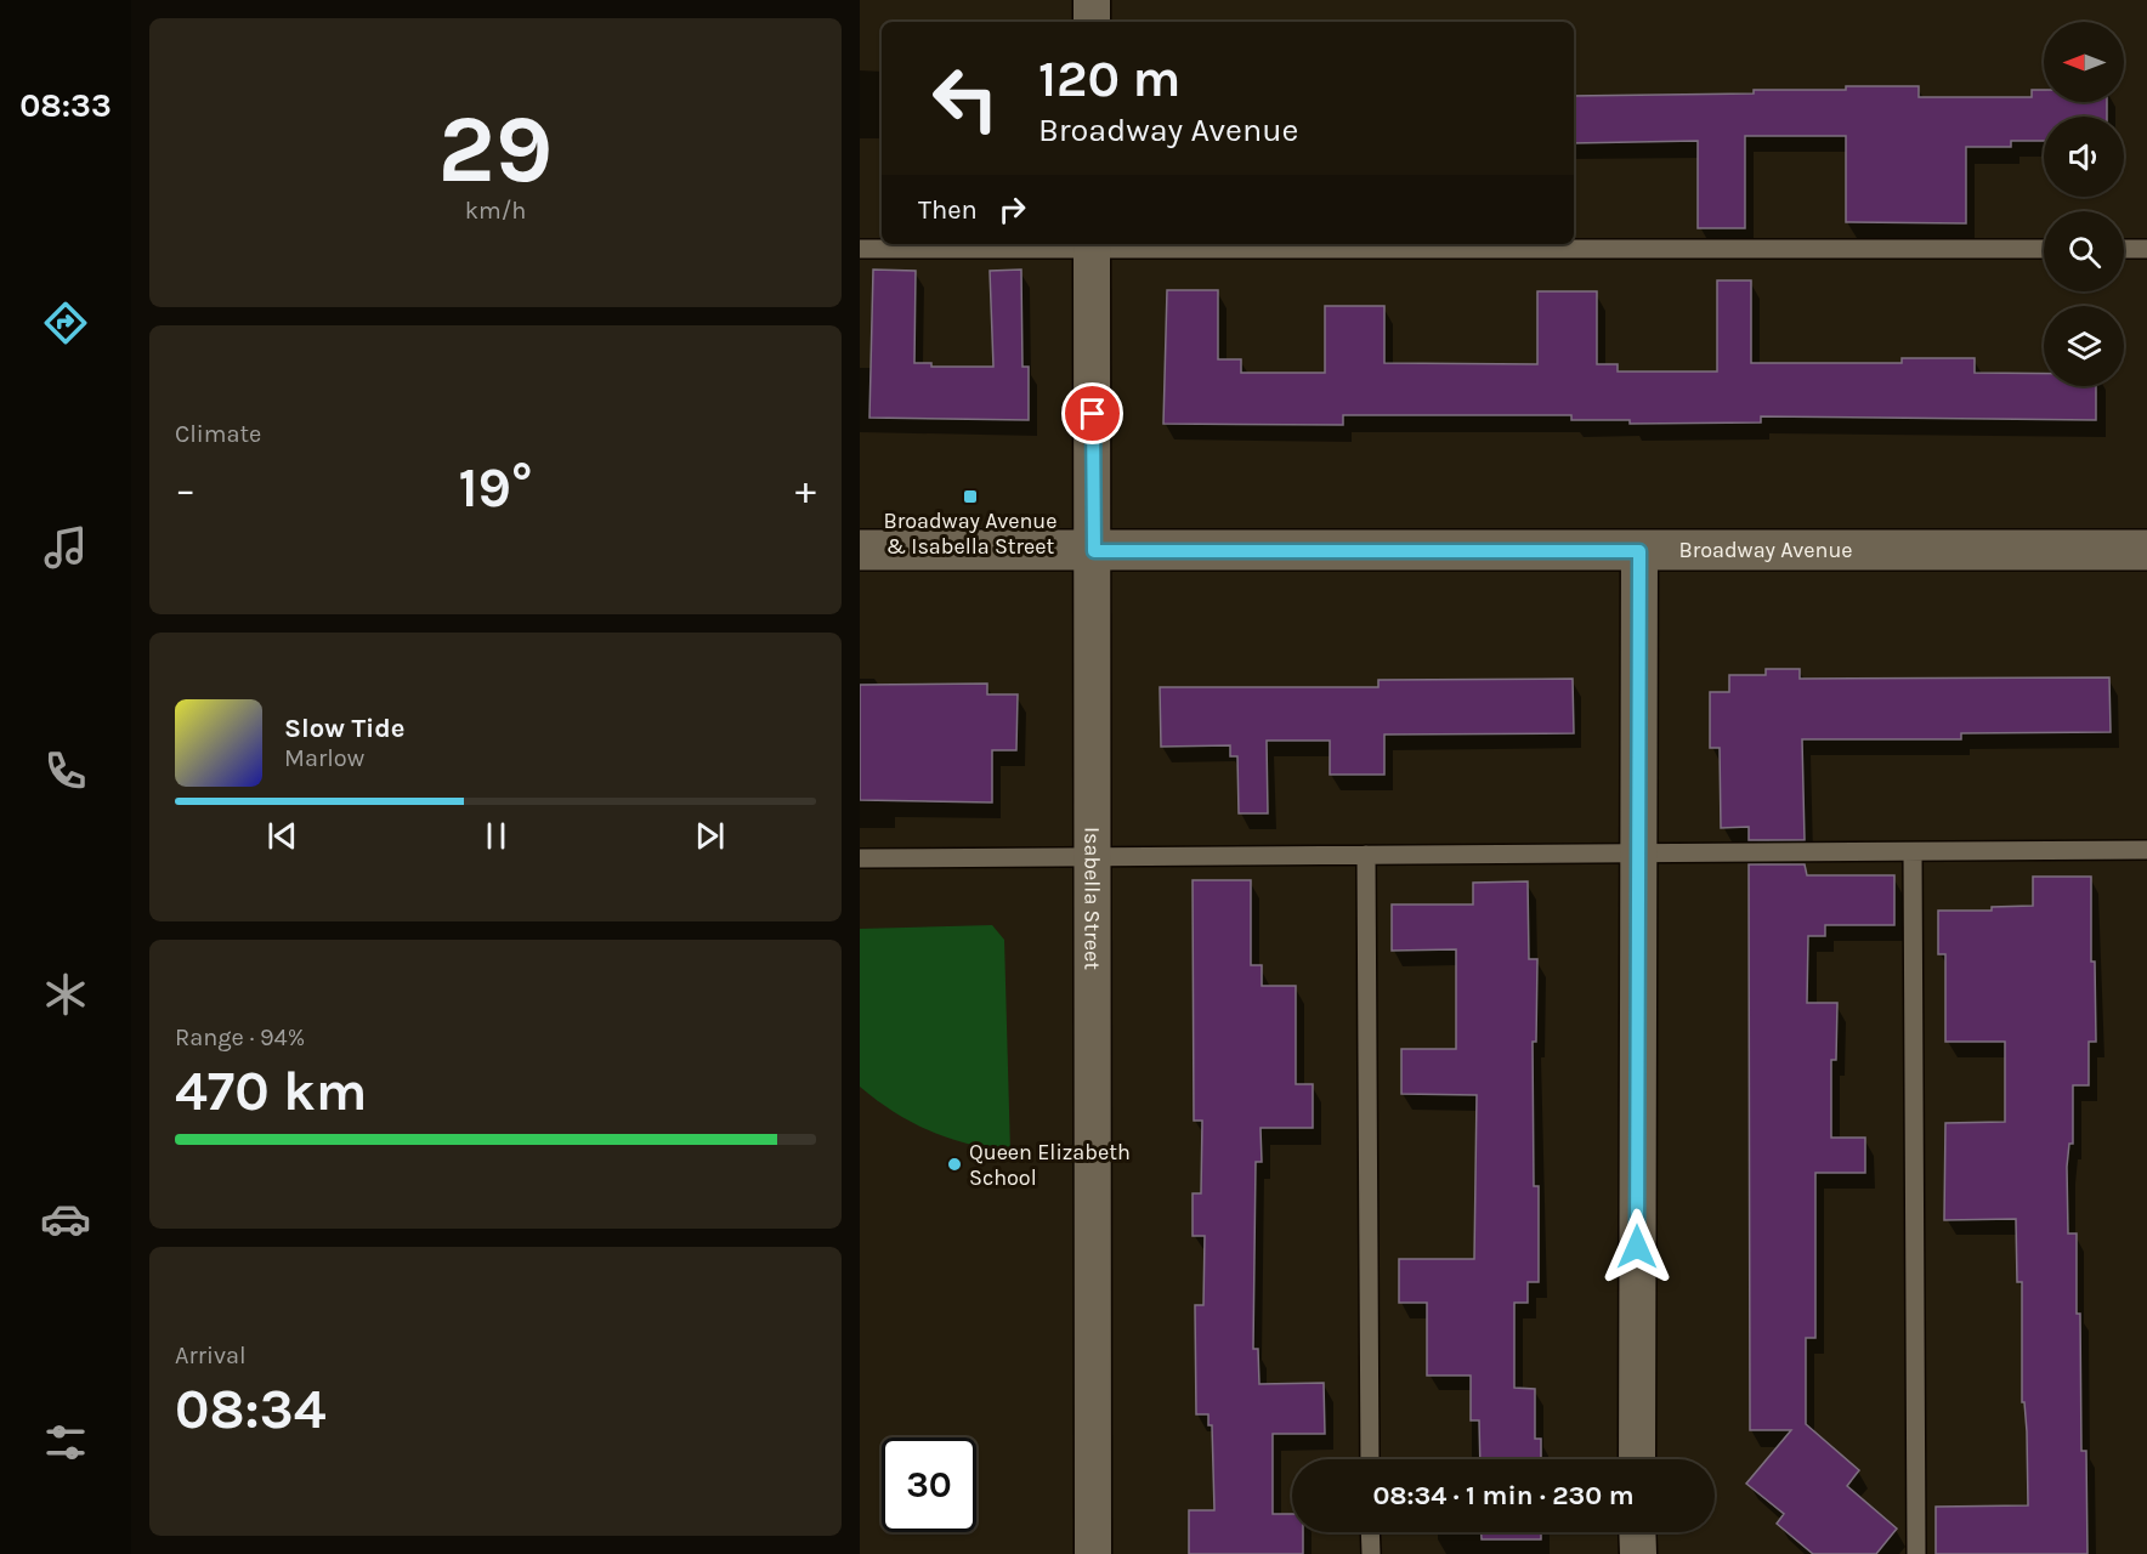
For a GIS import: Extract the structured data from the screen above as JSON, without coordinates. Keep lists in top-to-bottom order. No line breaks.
{"streets":{"street":["Broadway Avenue","Isabella Street"]},"crossings":[["Broadway Avenue","Isabella Street"]],"places":{"transit":["Broadway Avenue & Isabella Street"],"other":["Queen Elizabeth School"]},"north":"left","page":{"tabs":"08:33","tile":[["29","km/h"],"Climate",["Range · 94%","470 km"],["Arrival","08:34"]],"turn":["120 m","Broadway Avenue"],"then":"Then","heat":["−","19°","+"],"song":["Slow Tide","Marlow"],"limit":"30","trip":"08:34 · 1 min · 230 m"}}
